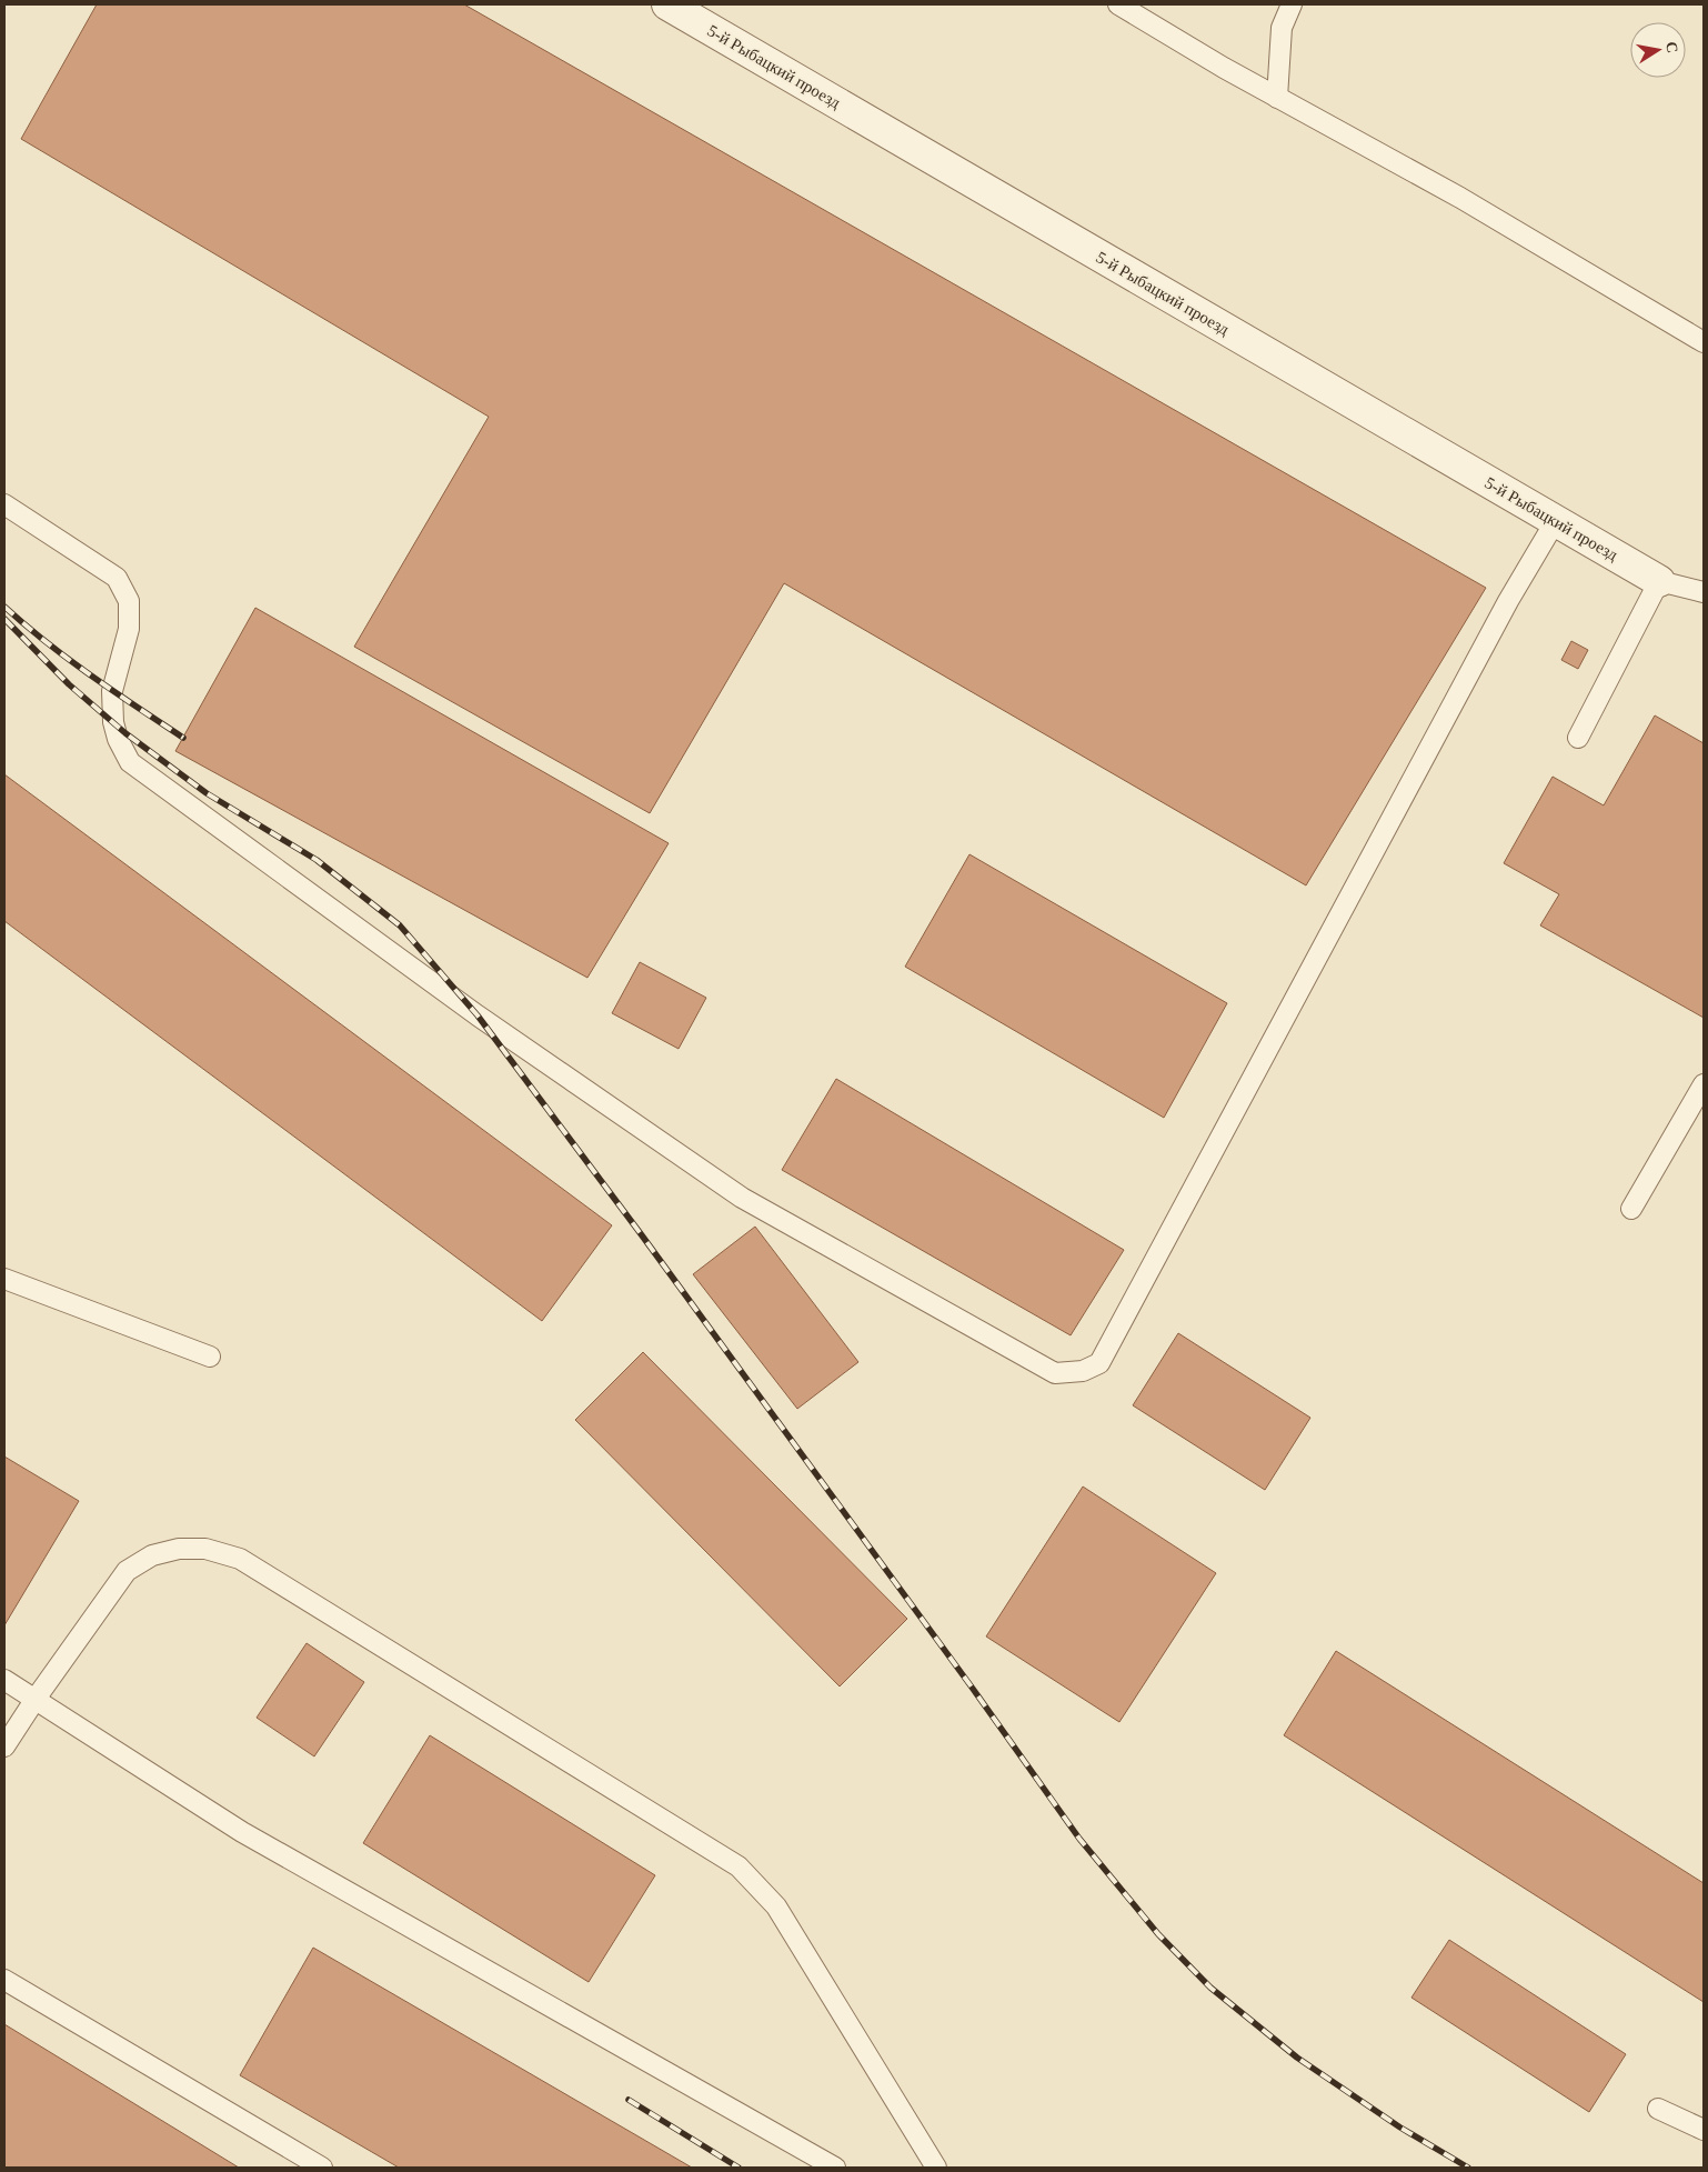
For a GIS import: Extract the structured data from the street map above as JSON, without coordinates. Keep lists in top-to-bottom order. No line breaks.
{"streets":{"street":["5-й Рыбацкий проезд"]},"north":"right"}
